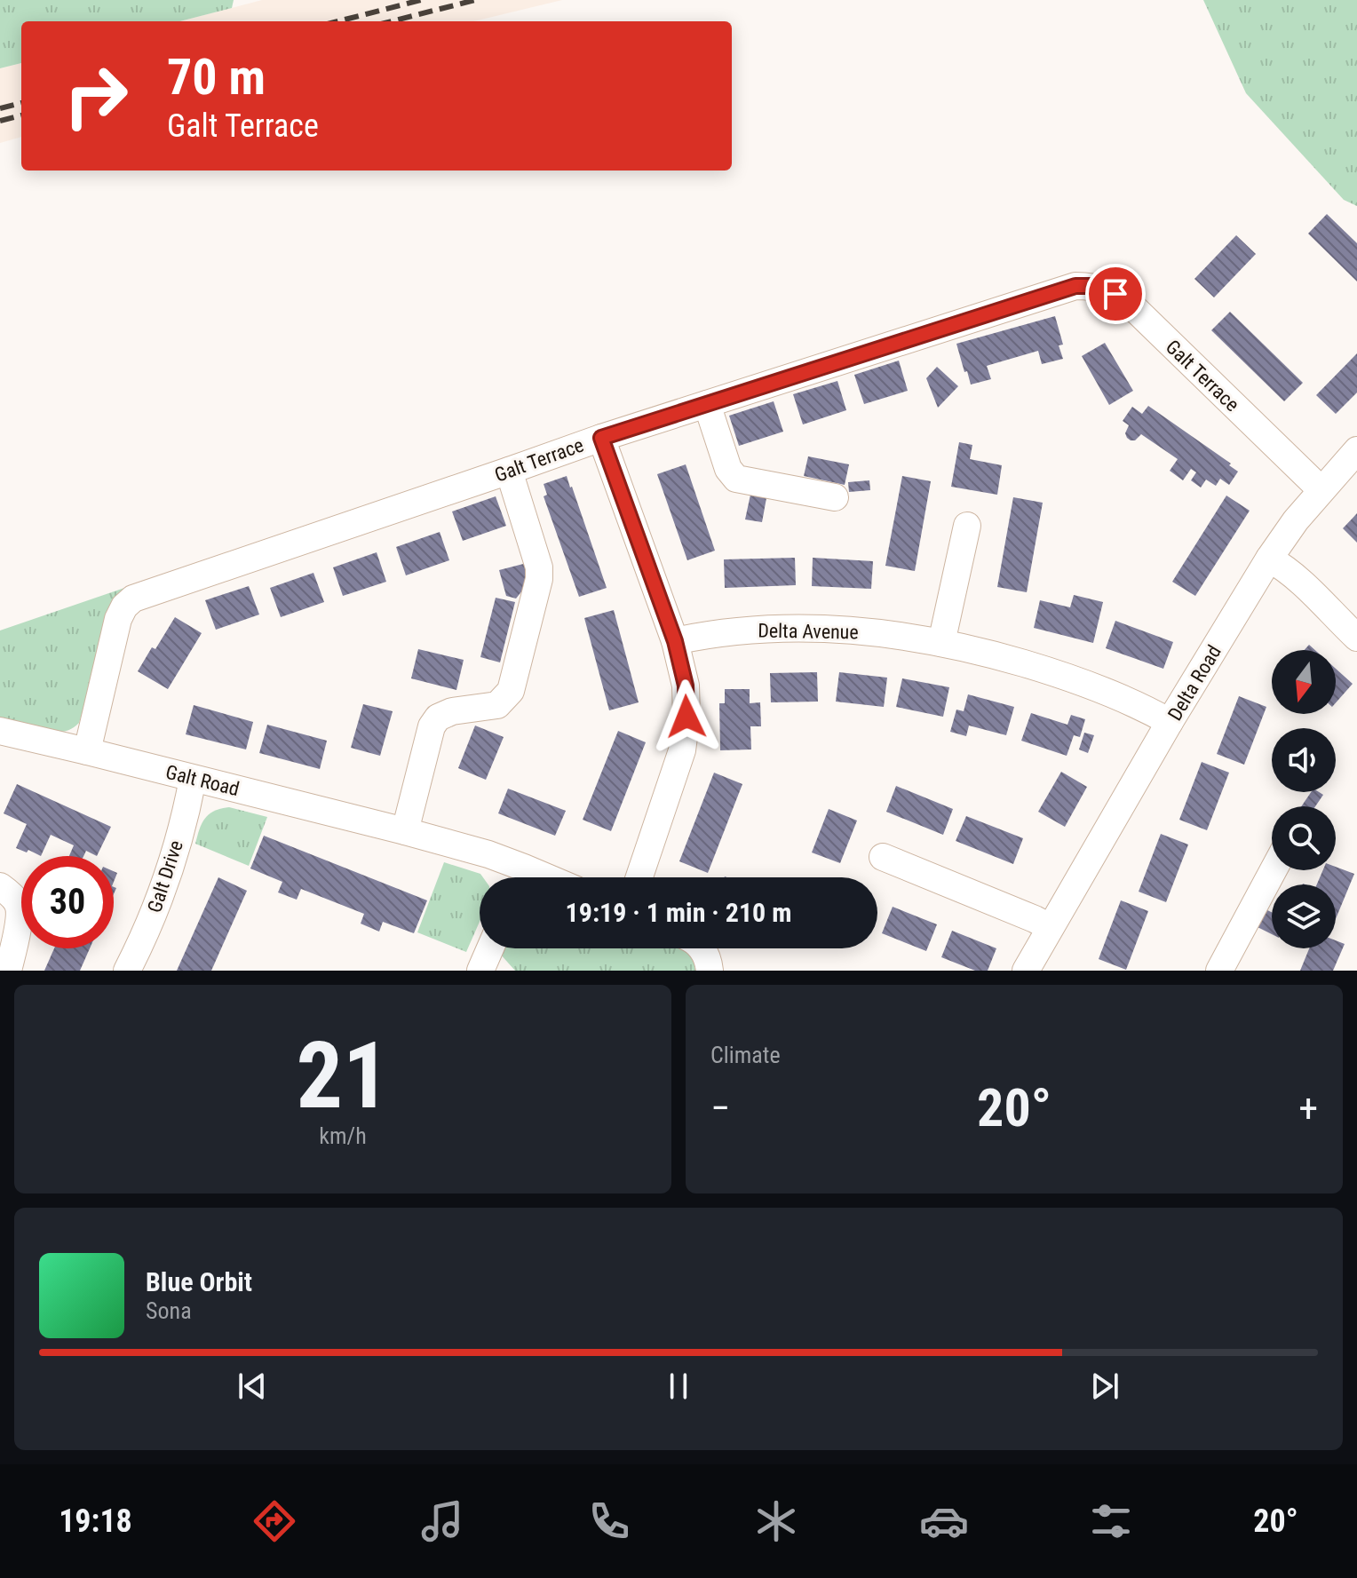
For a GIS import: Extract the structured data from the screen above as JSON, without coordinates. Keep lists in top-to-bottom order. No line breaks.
{"streets":{"street":["Galt Terrace","Delta Avenue","Delta Road","Galt Road","Galt Drive"]},"crossings":[["Galt Terrace","Delta Road"],["Galt Terrace","Galt Road"],["Delta Avenue","Delta Road"],["Galt Road","Galt Drive"]],"north":"bottom","page":{"turn":["70 m","Galt Terrace"],"limit":"30","trip":"19:19 · 1 min · 210 m","tile":[["21","km/h"],"Climate"],"heat":["−","20°","+"],"song":["Blue Orbit","Sona"],"tabs":["19:18","20°"]}}
